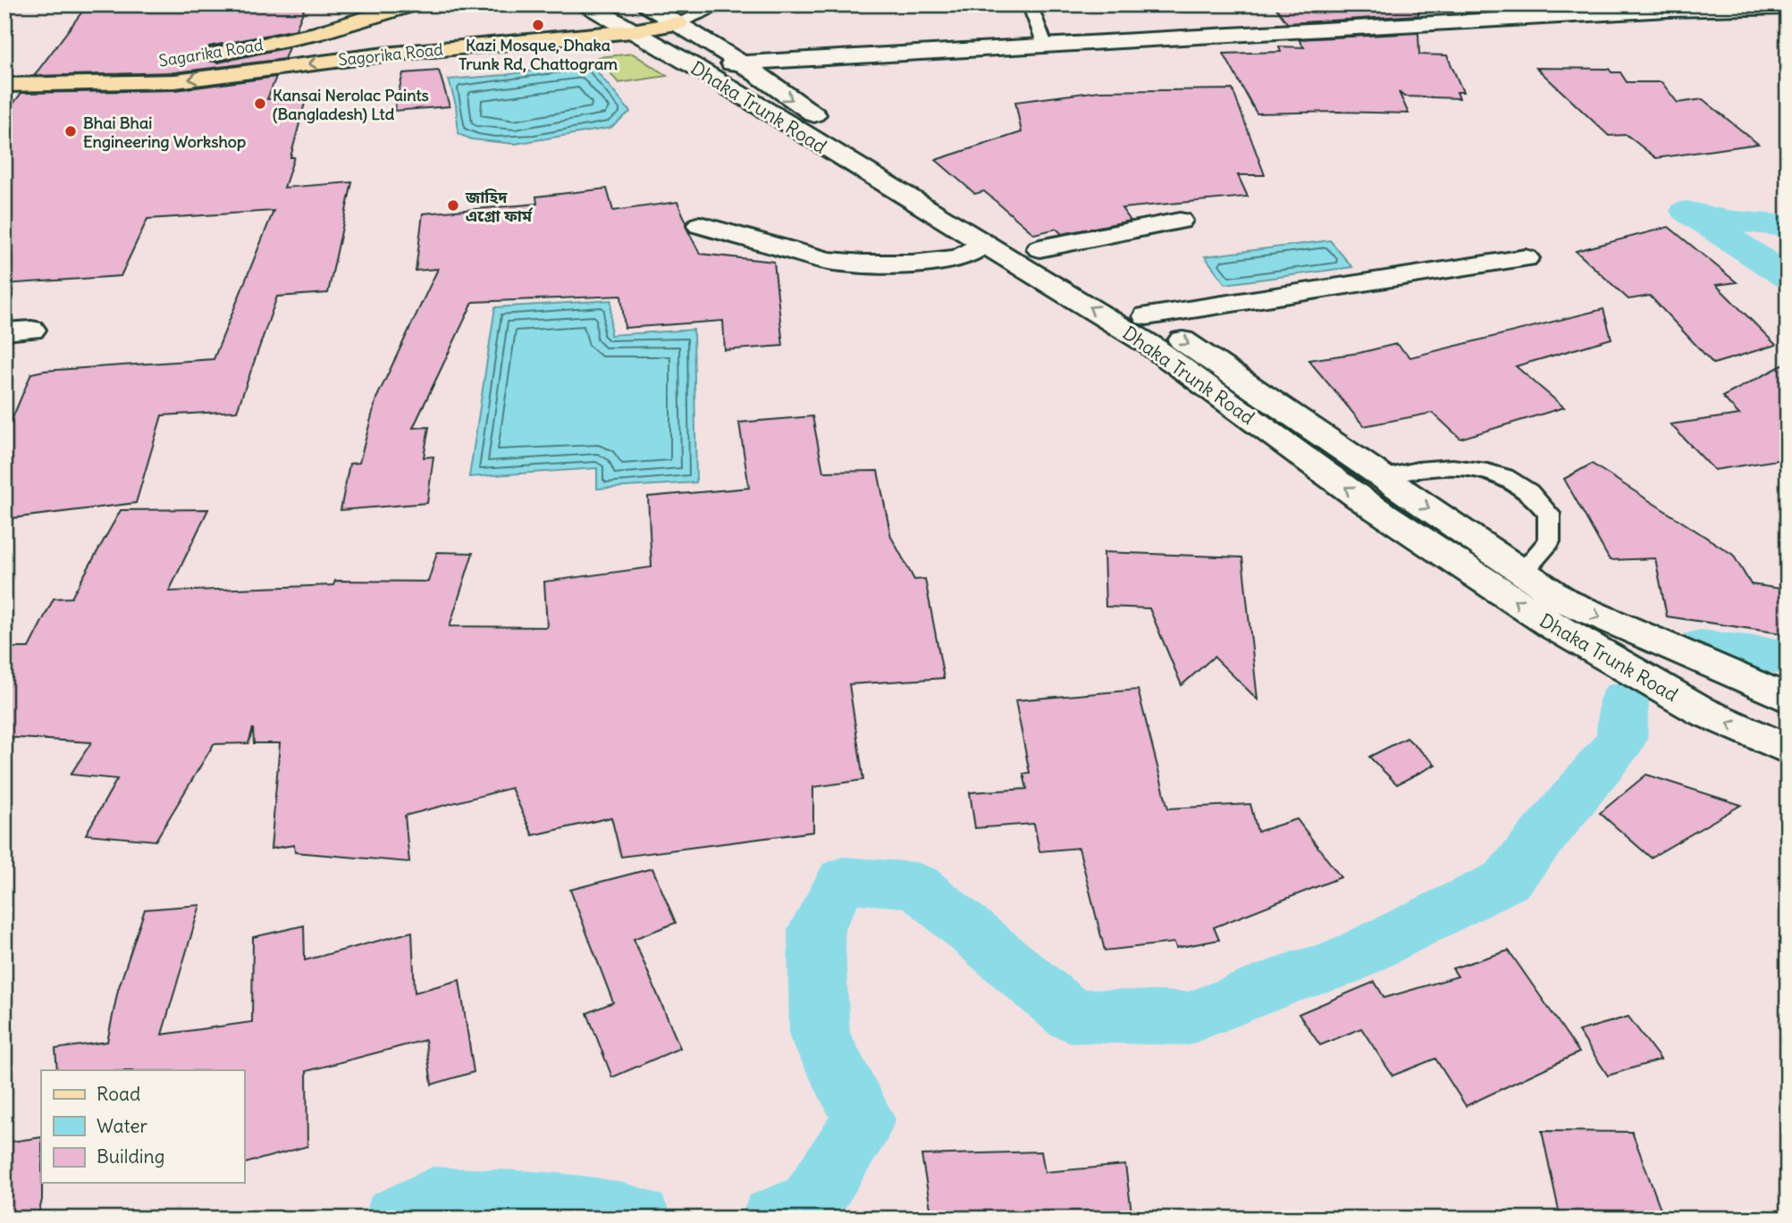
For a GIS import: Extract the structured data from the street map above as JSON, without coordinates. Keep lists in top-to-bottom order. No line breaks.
{"streets":{"main road":["Sagarika Road","Sagorika Road","Dhaka Trunk Road"]},"crossings":[["Sagorika Road","Dhaka Trunk Road"]],"one_way":["Sagorika Road"],"places":["Kazi Mosque, Dhaka Trunk Rd, Chattogram","Kansai Nerolac Paints (Bangladesh) Ltd","Bhai Bhai Engineering Workshop","জাহিদ এগ্রো ফার্ম"],"legend":["Road","Water","Building"]}
